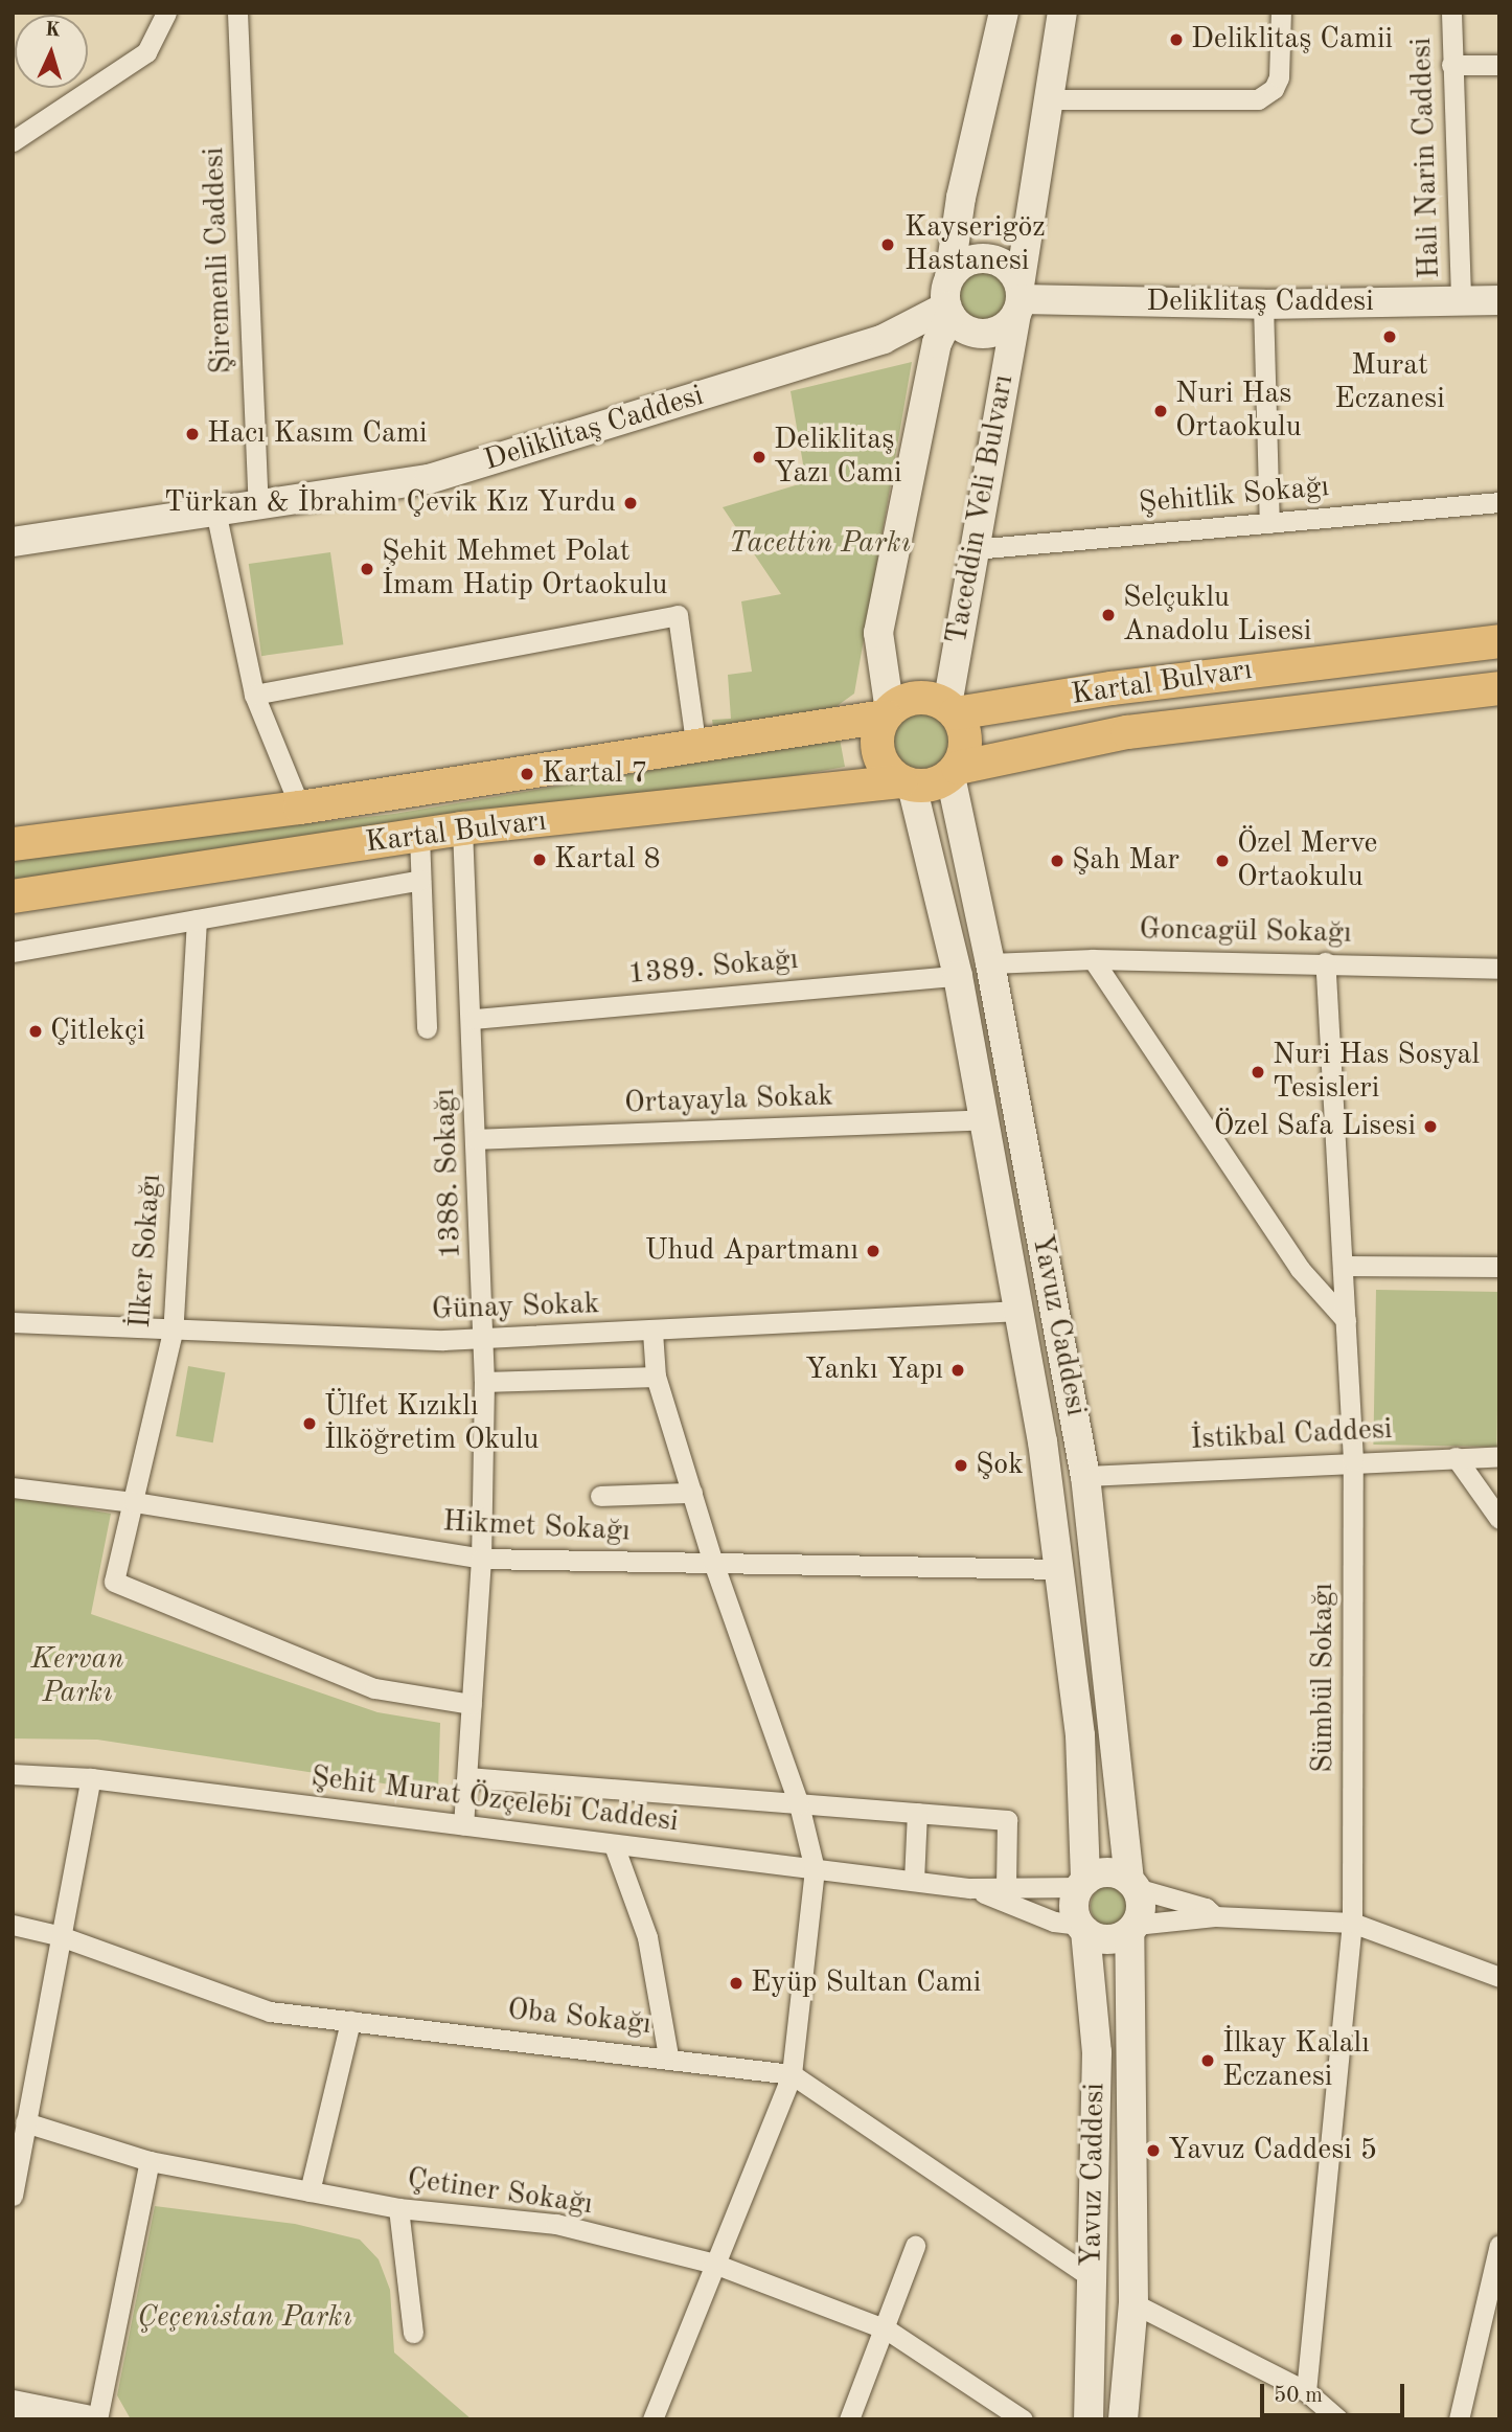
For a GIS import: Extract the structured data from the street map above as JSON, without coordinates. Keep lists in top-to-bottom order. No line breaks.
{"streets":{"main road":["Kartal Bulvarı"],"street":["Hali Narin Caddesi","Şiremenli Caddesi","Deliklitaş Caddesi","Şehitlik Sokağı","Taceddin Veli Bulvarı","Goncagül Sokağı","1389. Sokağı","Ortayayla Sokak","1388. Sokağı","İlker Sokağı","Günay Sokak","Yavuz Caddesi","İstikbal Caddesi","Hikmet Sokağı","Sümbül Sokağı","Şehit Murat Özçelebi Caddesi","Oba Sokağı","Çetiner Sokağı"]},"crossings":[["Hali Narin Caddesi","Deliklitaş Caddesi"],["Şiremenli Caddesi","Deliklitaş Caddesi"],["Deliklitaş Caddesi","Taceddin Veli Bulvarı"],["Şehitlik Sokağı","Taceddin Veli Bulvarı"],["Taceddin Veli Bulvarı","Kartal Bulvarı"],["Taceddin Veli Bulvarı","Yavuz Caddesi"],["Kartal Bulvarı","1388. Sokağı"],["Kartal Bulvarı","Yavuz Caddesi"],["Goncagül Sokağı","Yavuz Caddesi"],["Goncagül Sokağı","Sümbül Sokağı"],["1389. Sokağı","1388. Sokağı"],["1389. Sokağı","Yavuz Caddesi"],["Ortayayla Sokak","1388. Sokağı"],["Ortayayla Sokak","Yavuz Caddesi"],["1388. Sokağı","İlker Sokağı"],["1388. Sokağı","Günay Sokak"],["1388. Sokağı","Hikmet Sokağı"],["1388. Sokağı","Şehit Murat Özçelebi Caddesi"],["İlker Sokağı","Günay Sokak"],["İlker Sokağı","Hikmet Sokağı"],["Günay Sokak","Yavuz Caddesi"],["Yavuz Caddesi","İstikbal Caddesi"],["Yavuz Caddesi","Hikmet Sokağı"],["Yavuz Caddesi","Şehit Murat Özçelebi Caddesi"],["Yavuz Caddesi","Oba Sokağı"],["İstikbal Caddesi","Sümbül Sokağı"]],"parks":["Tacettin Parkı","Kervan Parkı","Çeçenistan Parkı"],"places":["Deliklitaş Camii","Kayserigöz Hastanesi","Murat Eczanesi","Nuri Has Ortaokulu","Hacı Kasım Cami","Deliklitaş Yazı Cami","Türkan & İbrahim Çevik Kız Yurdu","Şehit Mehmet Polat İmam Hatip Ortaokulu","Selçuklu Anadolu Lisesi","Kartal 7","Kartal 8","Şah Mar","Özel Merve Ortaokulu","Çitlekçi","Nuri Has Sosyal Tesisleri","Özel Safa Lisesi","Uhud Apartmanı","Yankı Yapı","Ülfet Kızıklı İlköğretim Okulu","Şok","Eyüp Sultan Cami","İlkay Kalalı Eczanesi","Yavuz Caddesi 5"],"scale_bar":"50 m","north":"top"}
